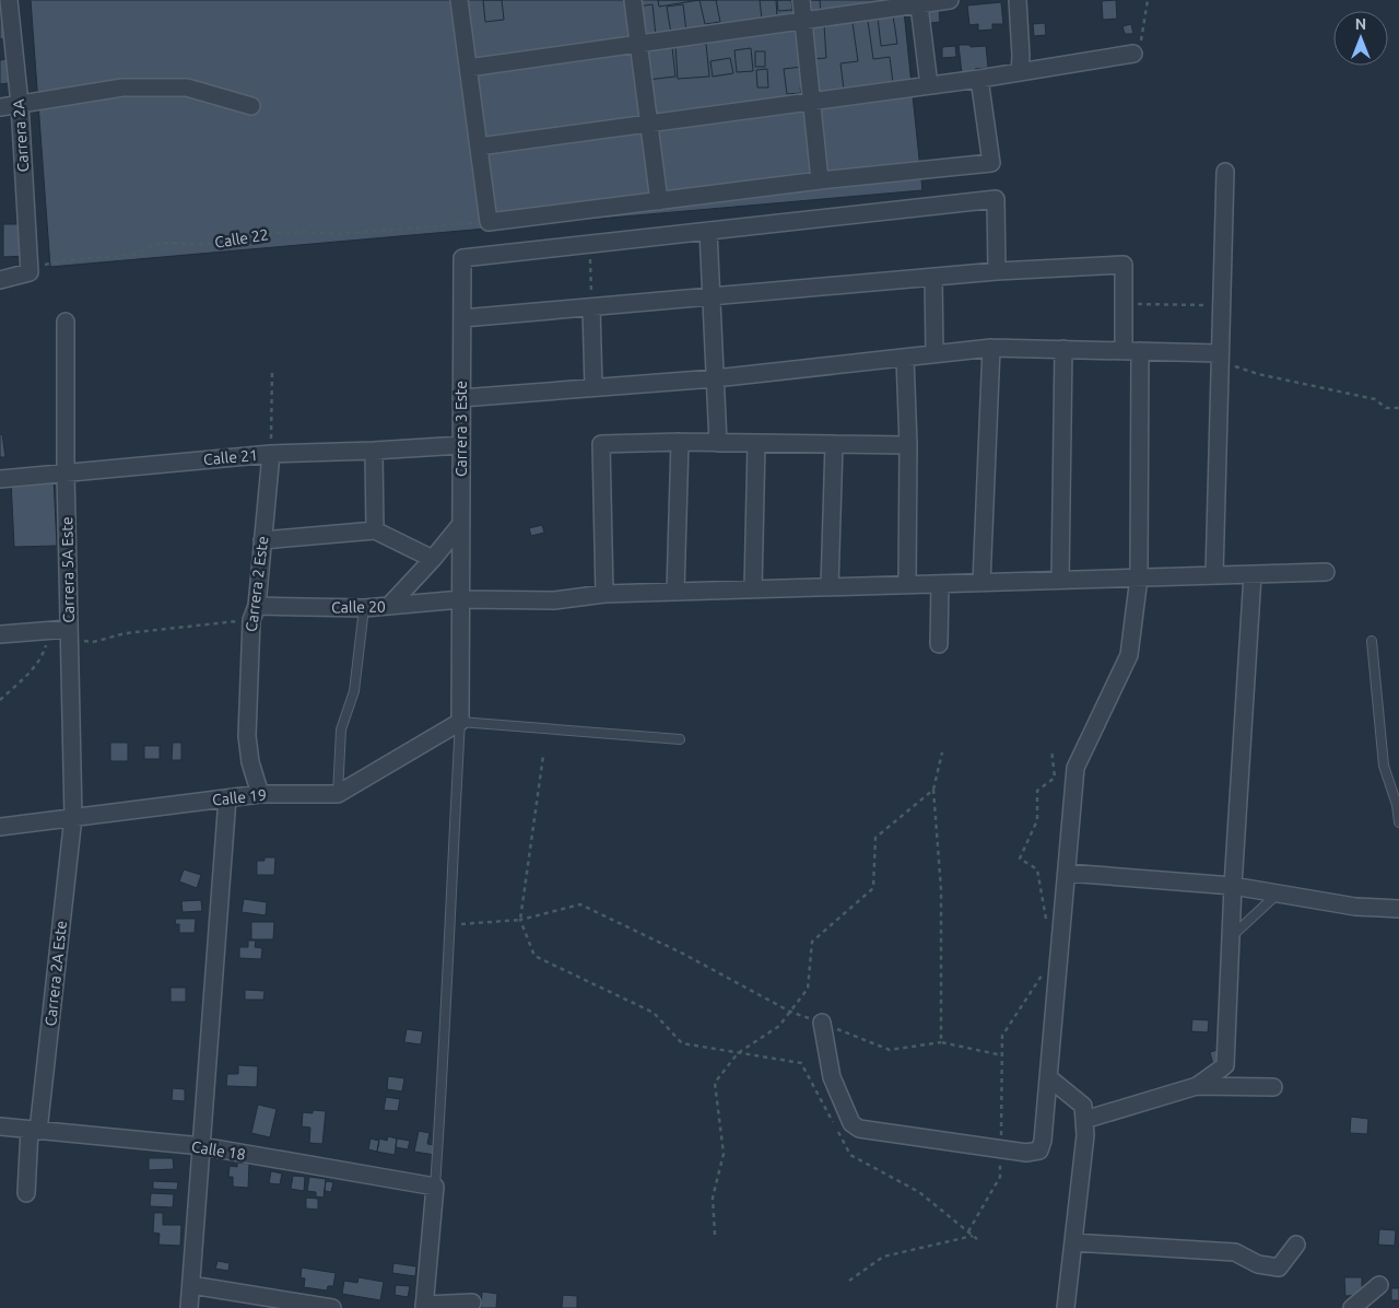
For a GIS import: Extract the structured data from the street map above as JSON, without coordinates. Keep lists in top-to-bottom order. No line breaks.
{"streets":{"street":["Carrera 2A","Carrera 3 Este","Calle 21","Carrera 5A Este","Carrera 2 Este","Calle 20","Calle 19","Carrera 2A Este","Calle 18"],"path":["Calle 22"]},"crossings":[["Carrera 2A","Calle 22"],["Carrera 3 Este","Calle 21"],["Carrera 3 Este","Calle 20"],["Calle 21","Carrera 5A Este"],["Calle 21","Carrera 2 Este"],["Carrera 5A Este","Calle 19"],["Carrera 5A Este","Carrera 2A Este"],["Carrera 2 Este","Calle 20"],["Carrera 2 Este","Calle 19"],["Calle 19","Carrera 2A Este"],["Carrera 2A Este","Calle 18"]],"north":"top"}
